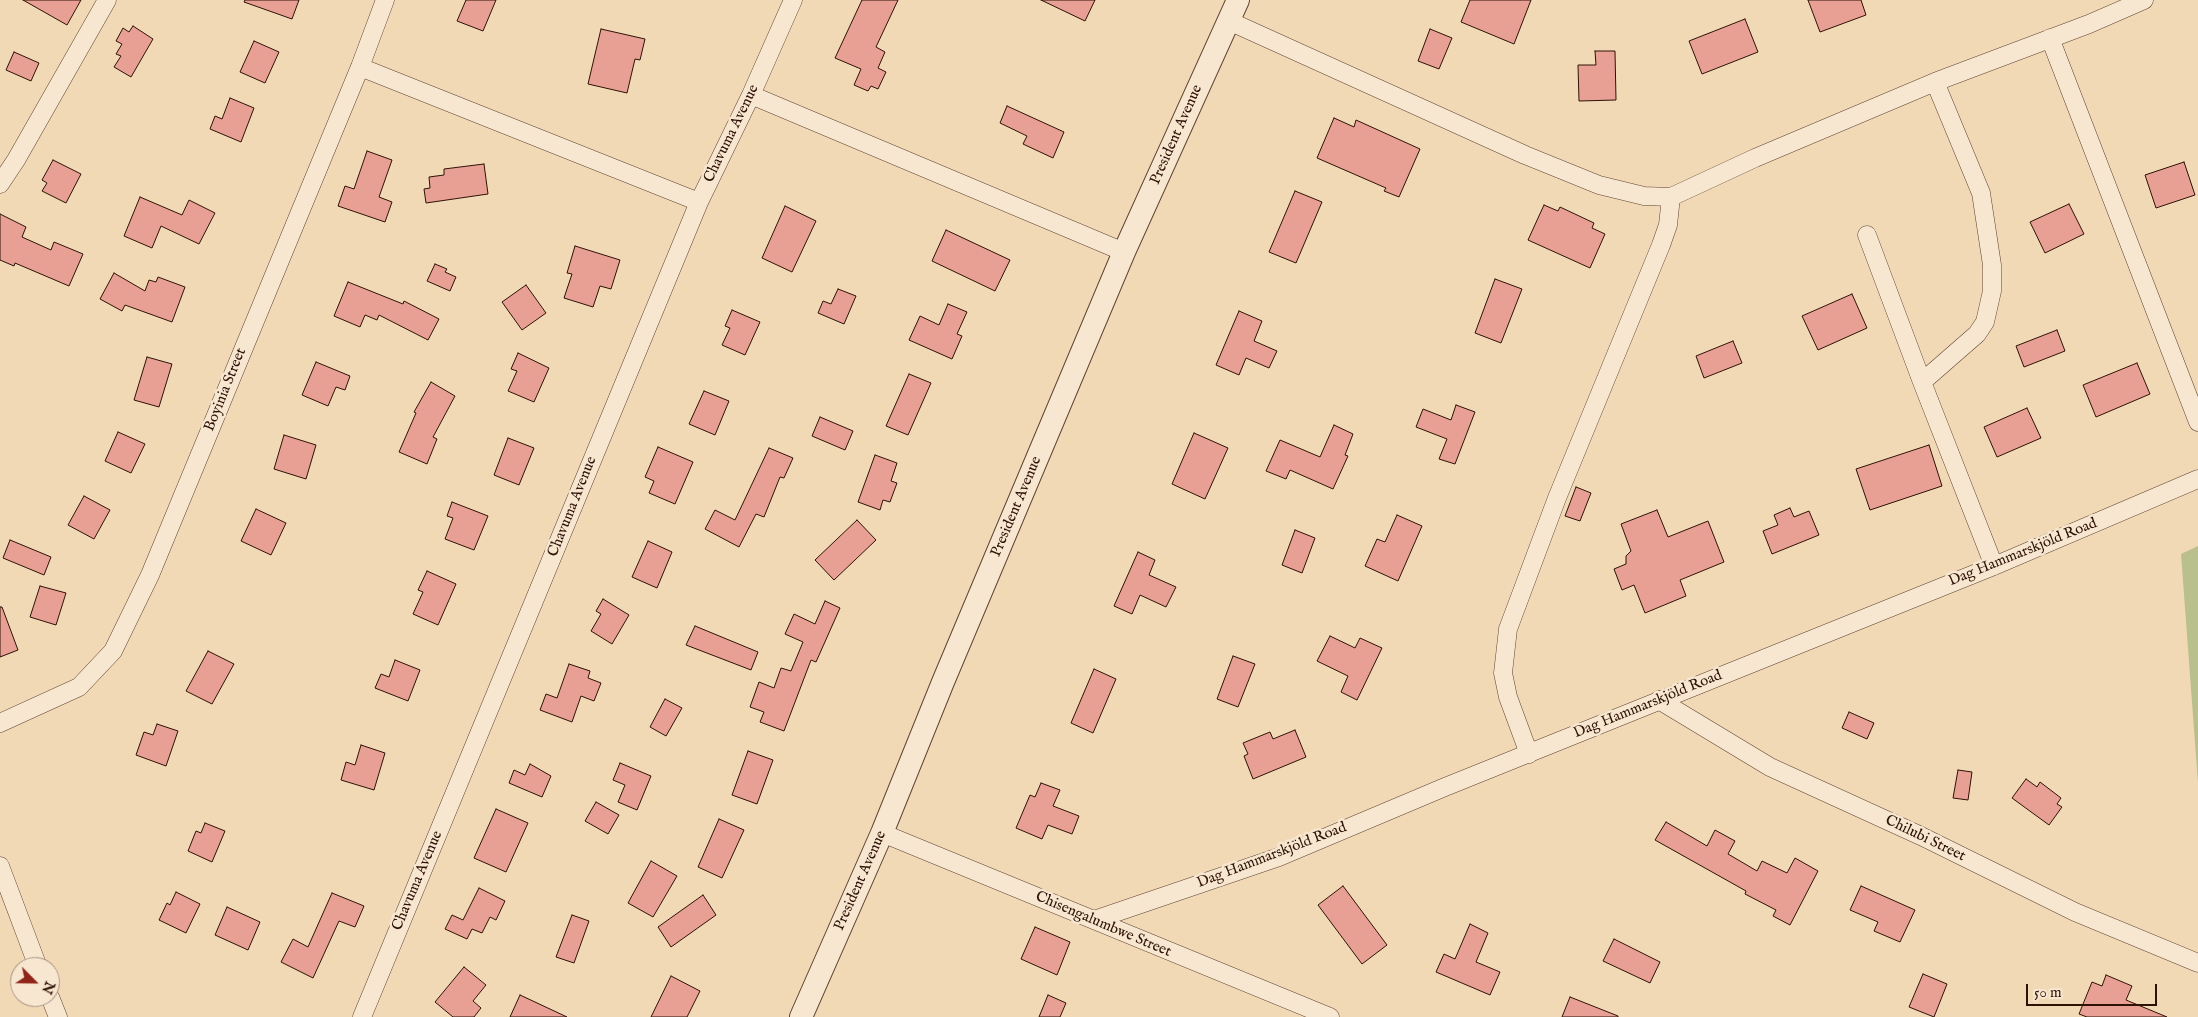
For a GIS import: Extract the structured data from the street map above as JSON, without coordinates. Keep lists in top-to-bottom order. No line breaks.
{"streets":{"street":["Chavuma Avenue","President Avenue","Boyinia Street","Dag Hammarskjöld Road","Chilubi Street","Chisengalumbwe Street"]},"crossings":[["President Avenue","Chisengalumbwe Street"],["Dag Hammarskjöld Road","Chilubi Street"]],"scale_bar":"50 m","north":"bottom right"}
